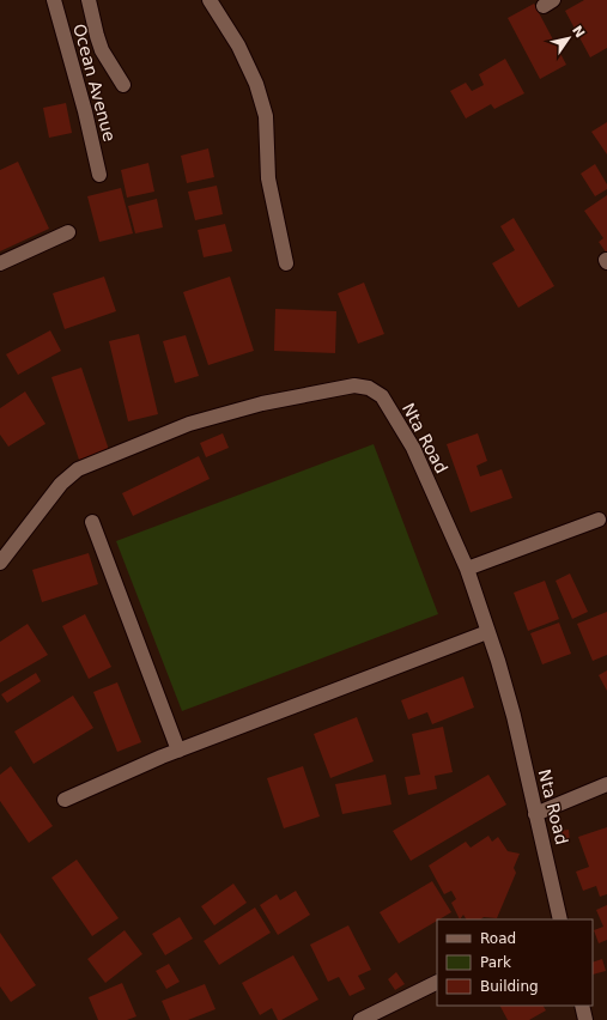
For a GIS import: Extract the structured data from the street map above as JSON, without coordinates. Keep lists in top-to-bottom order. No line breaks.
{"streets":{"street":["Ocean Avenue","Nta Road"]},"legend":["Road","Park","Building"],"north":"top right"}
